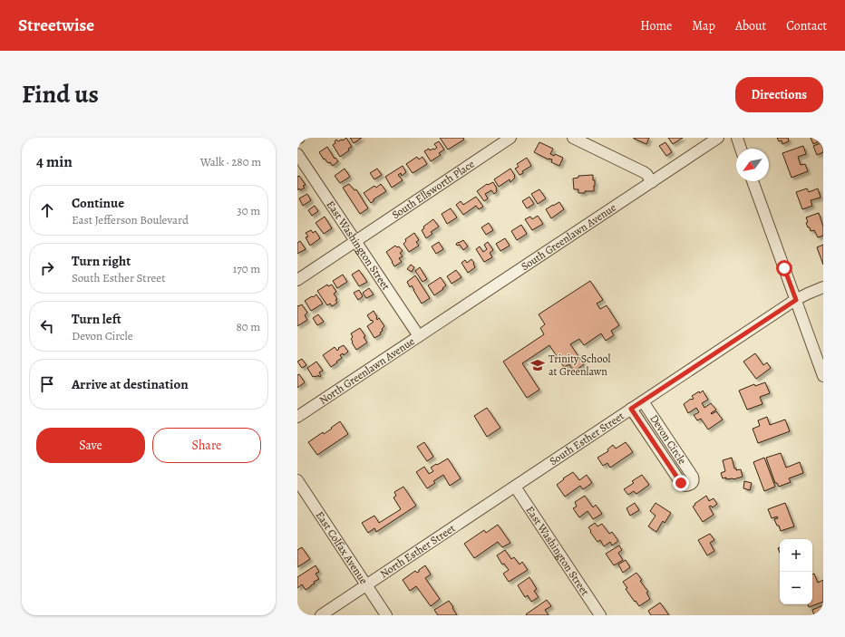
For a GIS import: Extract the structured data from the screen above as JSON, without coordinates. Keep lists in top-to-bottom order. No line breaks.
{"streets":{"street":["South Ellsworth Place","South Greenlawn Avenue","East Washington Street","North Greenlawn Avenue","South Esther Street","Devon Circle","East Colfax Avenue","North Esther Street"]},"crossings":[["South Ellsworth Place","East Washington Street"],["South Greenlawn Avenue","East Washington Street"],["South Greenlawn Avenue","North Greenlawn Avenue"],["East Washington Street","North Greenlawn Avenue"],["East Washington Street","South Esther Street"],["East Washington Street","North Esther Street"],["South Esther Street","Devon Circle"],["South Esther Street","North Esther Street"],["East Colfax Avenue","North Esther Street"]],"places":{"school or university":["Trinity School at Greenlawn"]},"north":"bottom left","page":{"header":"Streetwise","nav":["Home","Map","About","Contact"],"title":"Find us","buttons":["Directions",["Save","Share"]],"heading":["4 min","Walk · 280 m"],"list":[["Continue","East Jefferson Boulevard","30 m"],["Turn right","South Esther Street","170 m"],["Turn left","Devon Circle","80 m"],"Arrive at destination"],"map_buttons":["+","−"]}}
